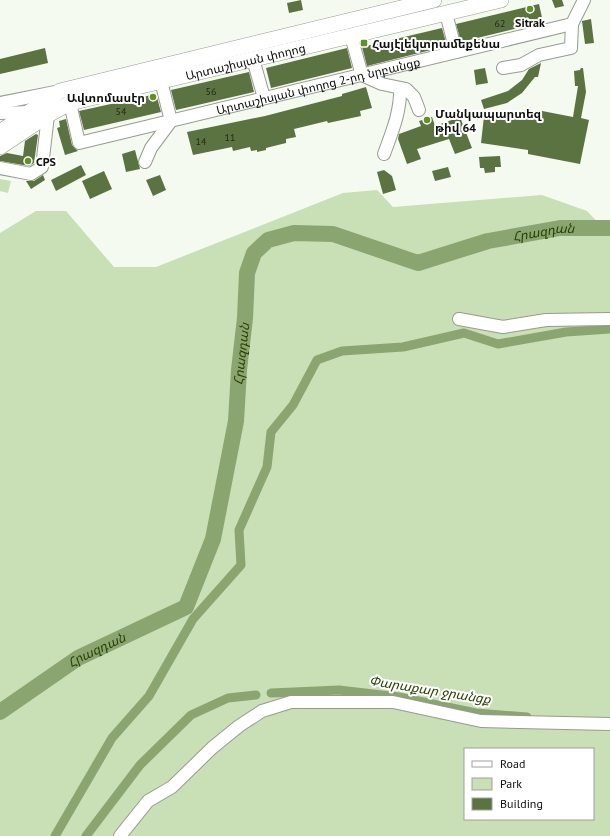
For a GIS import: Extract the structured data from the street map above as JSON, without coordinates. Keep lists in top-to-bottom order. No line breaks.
{"streets":{"main road":["Արտաշիսյան փողոց"],"street":["Արտաշիսյան փողոց 2-րդ նրբանցք"]},"crossings":[["Արտաշիսյան փողոց","Արտաշիսյան փողոց 2-րդ նրբանցք"]],"water":["Հրազդան","Փարաքար ջրանցք"],"places":{"other":["Sitrak","Ավտոմասէր","Մանկապարտեզ թիվ 64","CPS"],"transit":["Հայէլեկտրամեքենա"]},"house_numbers":["62","56","54","11","14"],"legend":["Road","Park","Building"]}
